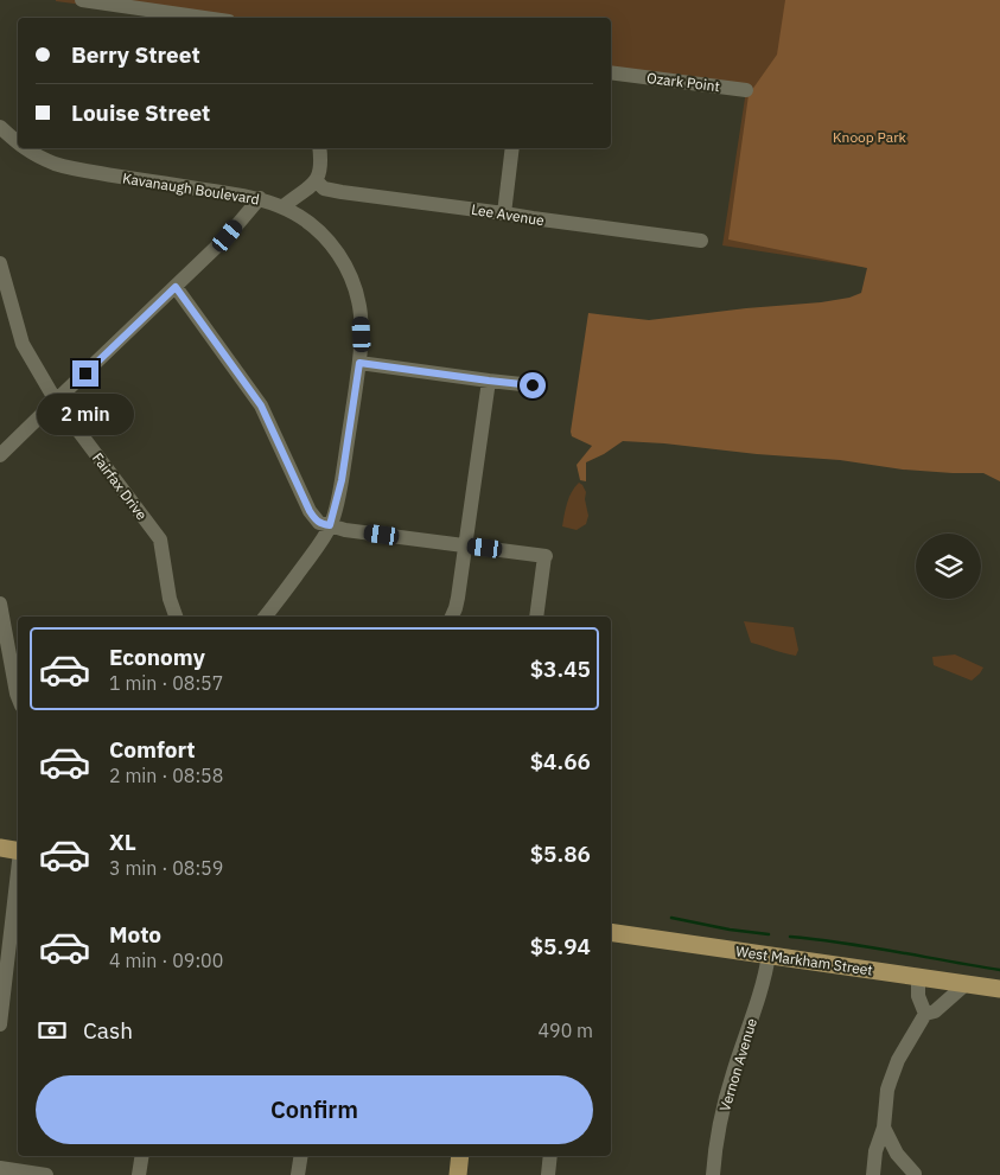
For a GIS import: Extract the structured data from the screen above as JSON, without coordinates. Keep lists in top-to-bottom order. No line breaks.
{"streets":{"main road":["West Markham Street"],"street":["Ozark Point","Kavanaugh Boulevard","Lee Avenue","Fairfax Drive","Vernon Avenue"]},"crossings":[["West Markham Street","Vernon Avenue"]],"parks":["Knoop Park"],"page":{"banner":["Berry Street","Louise Street"],"bubble":"2 min","list":[{"name":"Economy","note":"1 min · 08:57","value":"$3.45"},{"name":"Comfort","note":"2 min · 08:58","value":"$4.66"},{"name":"XL","note":"3 min · 08:59","value":"$5.86"},{"name":"Moto","note":"4 min · 09:00","value":"$5.94"}],"pay":["Cash","490 m"],"buttons":"Confirm"}}
